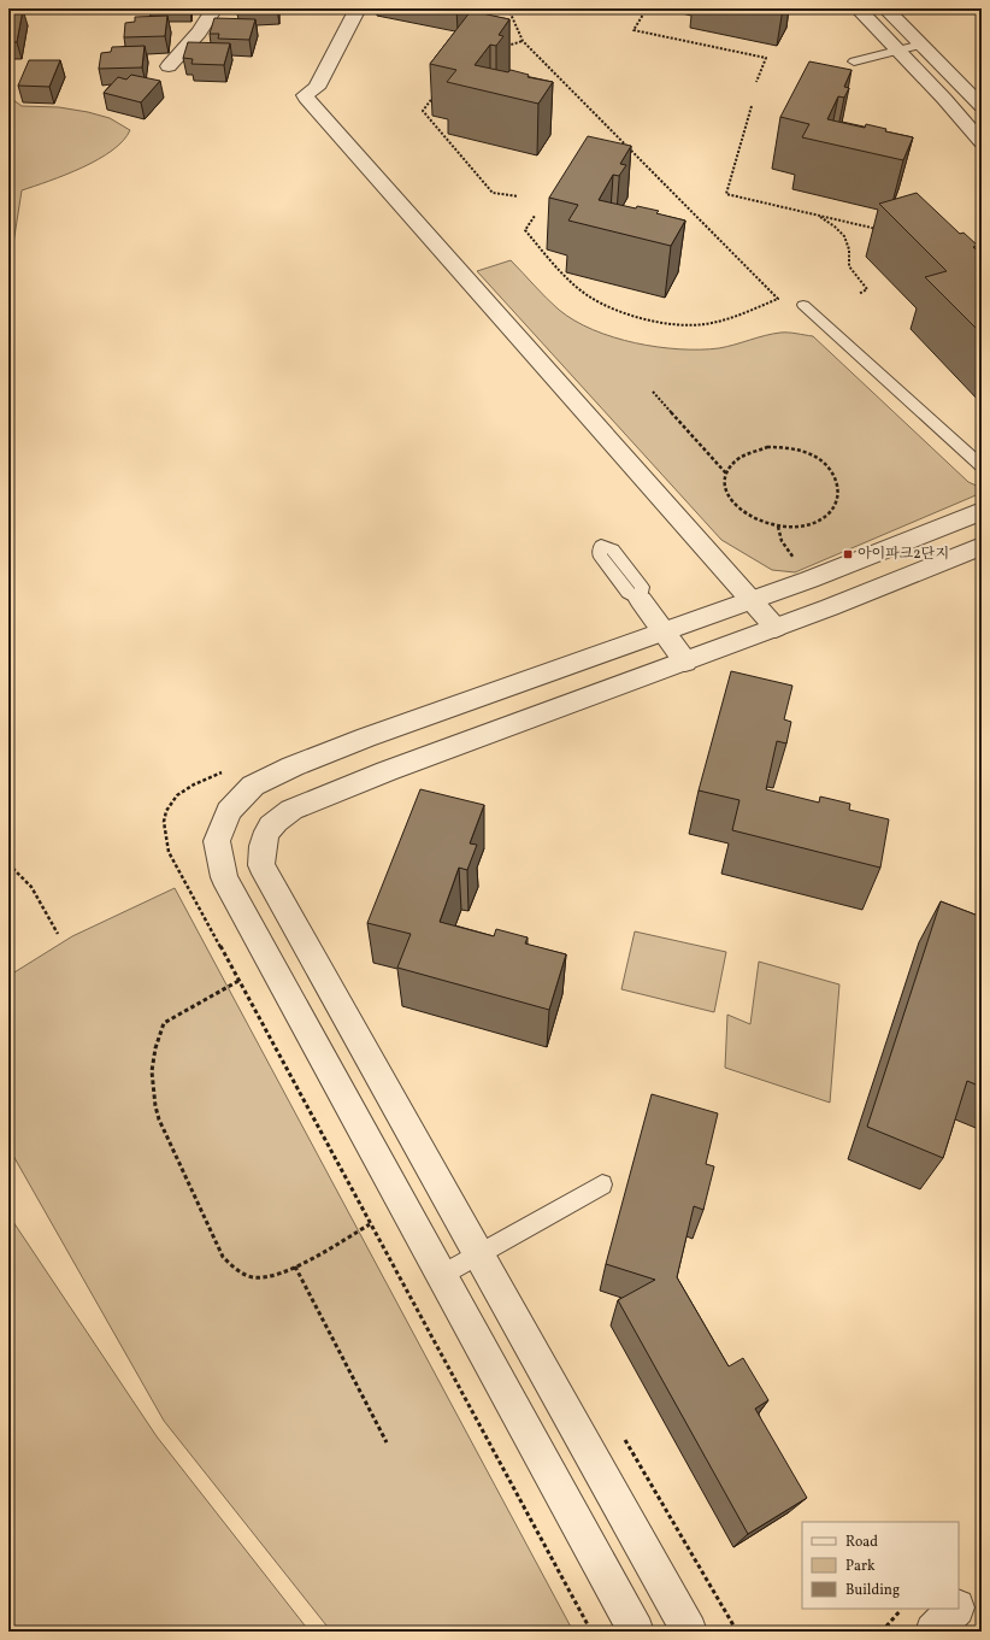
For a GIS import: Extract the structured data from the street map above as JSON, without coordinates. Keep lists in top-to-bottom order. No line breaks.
{"places":{"transit":["아이파크2단지"]},"legend":["Road","Park","Building"]}
